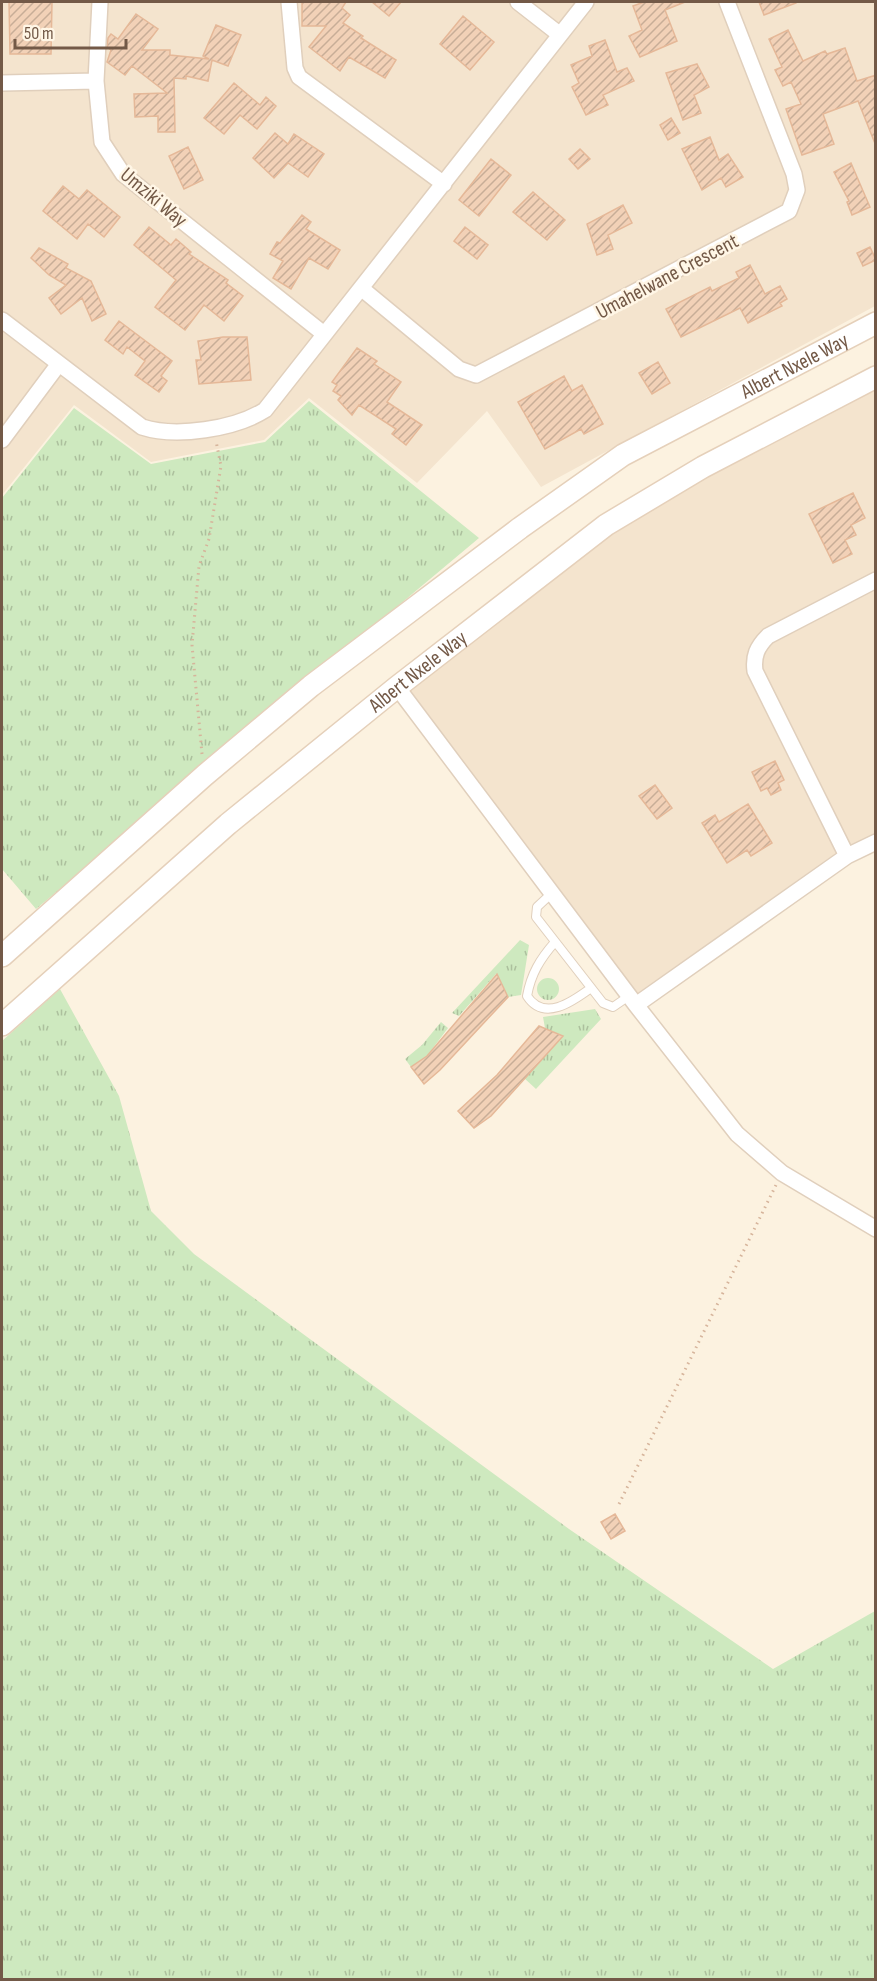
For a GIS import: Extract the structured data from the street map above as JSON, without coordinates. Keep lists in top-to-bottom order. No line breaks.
{"streets":{"main road":["Albert Nxele Way"],"street":["Umziki Way","Umahelwane Crescent"]},"scale_bar":"50 m"}
